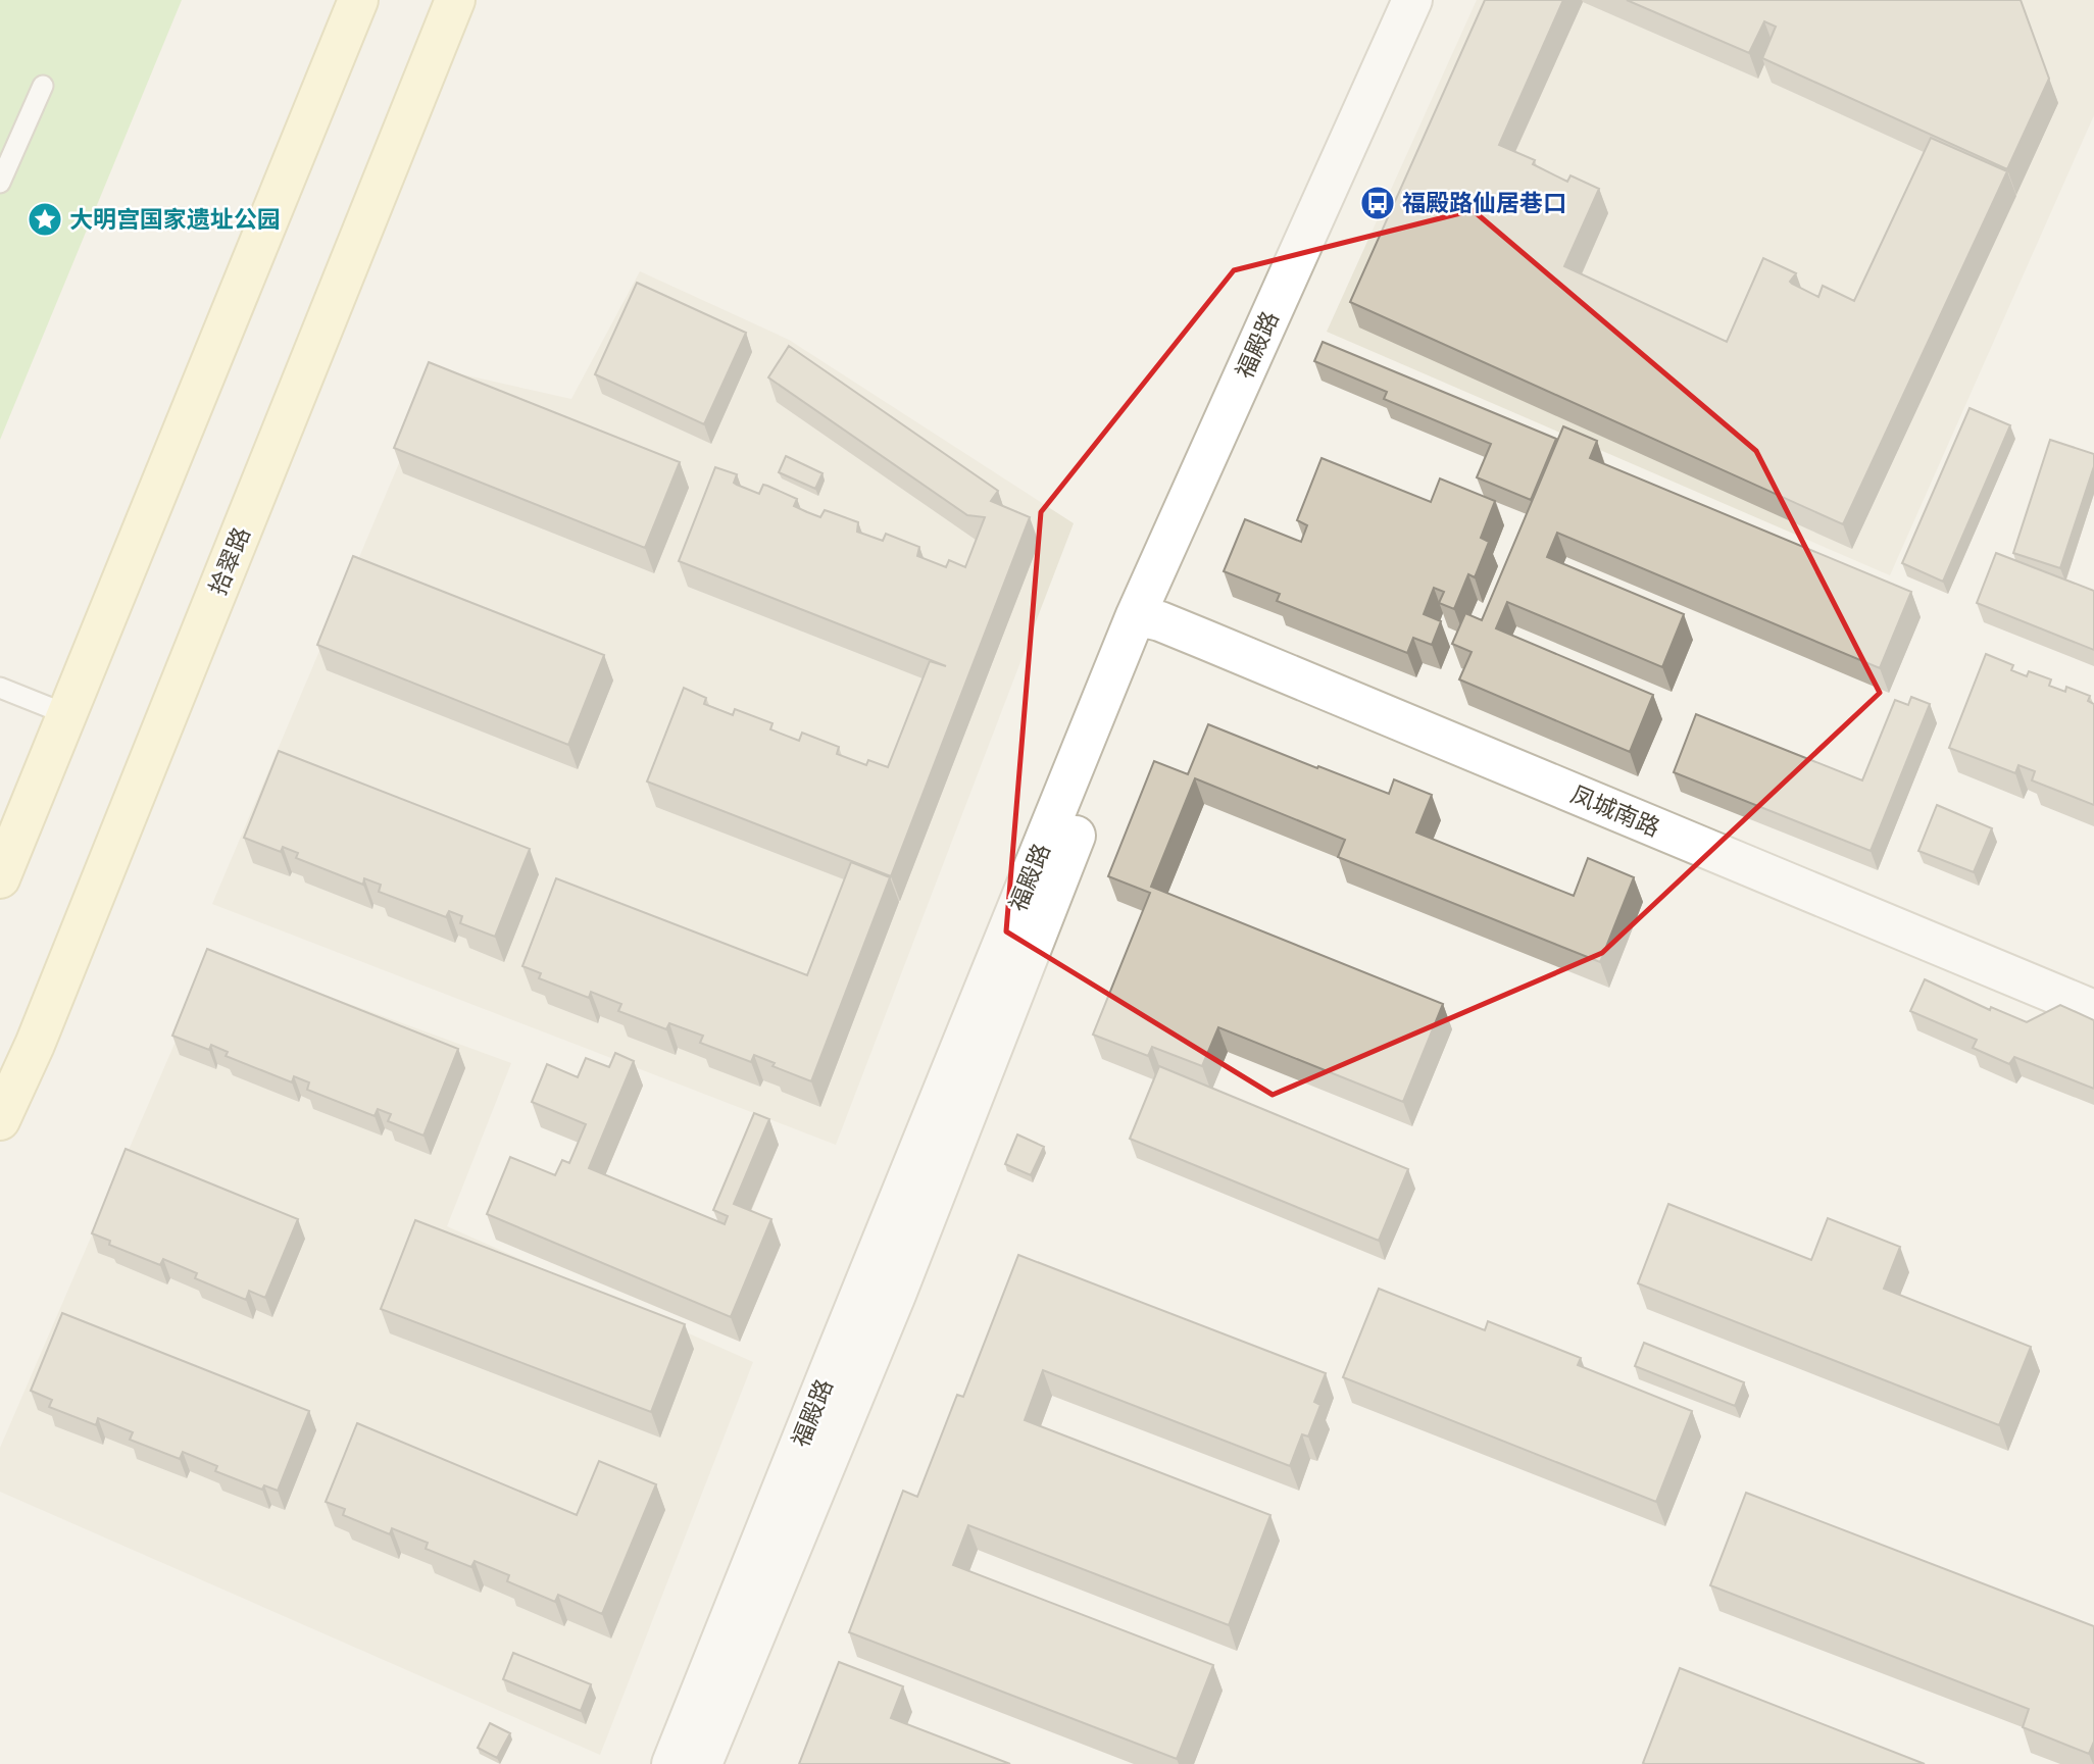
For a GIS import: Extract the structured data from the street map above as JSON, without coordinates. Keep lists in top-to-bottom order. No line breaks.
{"streets":{"main road":["拾翠路"],"street":["福殿路","凤城南路"]},"crossings":[["福殿路","凤城南路"]],"places":{"bus stop":["福殿路仙居巷口"],"place":["大明宫国家遗址公园"]}}
